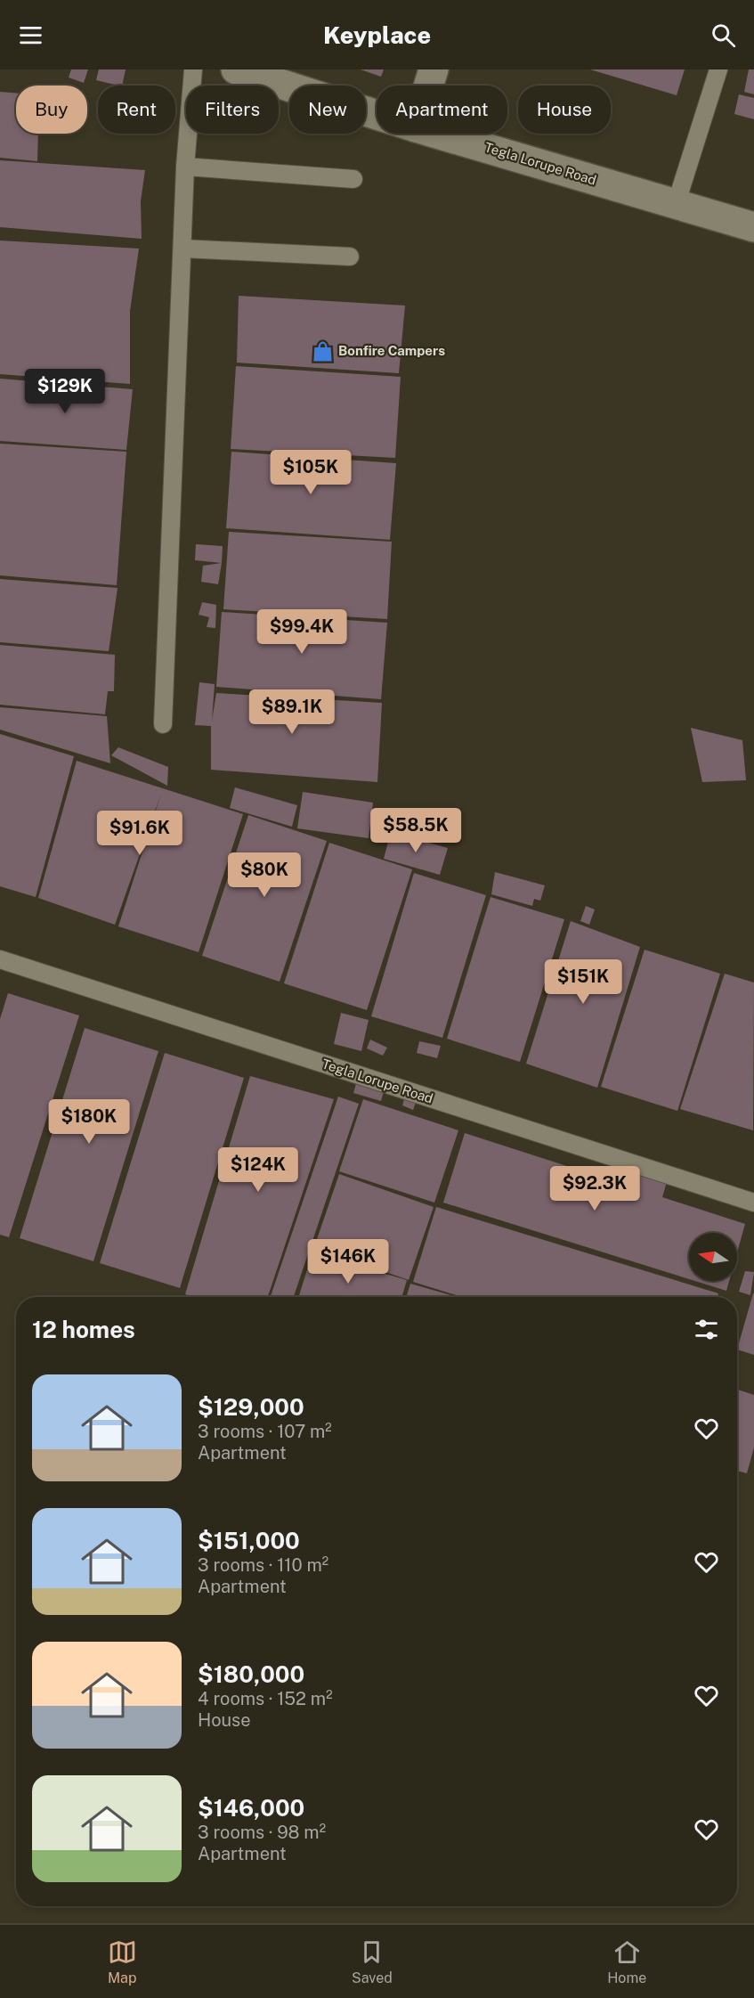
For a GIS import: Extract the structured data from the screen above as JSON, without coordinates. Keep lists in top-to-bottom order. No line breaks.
{"streets":{"street":["Tegla Lorupe Road"]},"places":{"shop":["Bonfire Campers"]},"north":"left","page":{"header":"Keyplace","chip":["Buy","Rent","Filters","New","Apartment","House"],"price":["$129K","$105K","$99.4K","$89.1K","$58.5K","$91.6K","$80K","$151K","$180K","$124K","$92.3K","$146K"],"heading":"12 homes","list":[{"name":"$129,000","note":"3 rooms · 107 m² · Apartment"},{"name":"$151,000","note":"3 rooms · 110 m² · Apartment"},{"name":"$180,000","note":"4 rooms · 152 m² · House"},{"name":"$146,000","note":"3 rooms · 98 m² · Apartment"}],"tabs":["Map","Saved","Home"]}}
